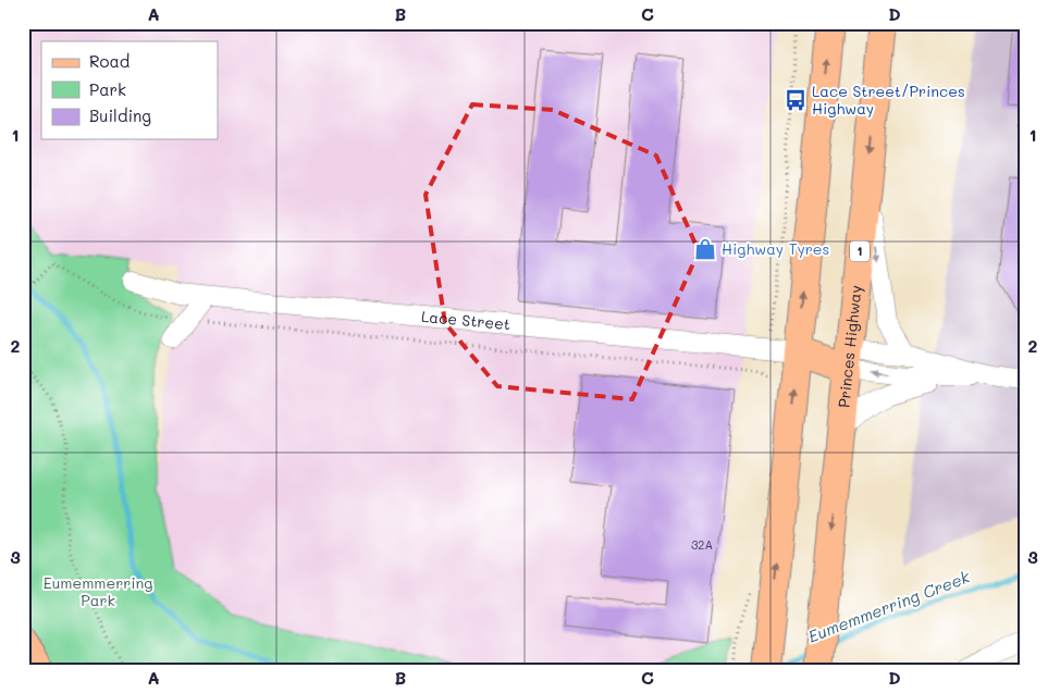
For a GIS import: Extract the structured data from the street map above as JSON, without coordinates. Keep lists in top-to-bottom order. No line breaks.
{"streets":{"highway":["1","Princes Highway"],"street":["Lace Street"]},"water":["Eumemmerring Creek"],"parks":["Eumemmerring Park"],"places":{"bus stop":["Lace Street/Princes Highway"],"shop":["Highway Tyres"]},"house_numbers":["32A"],"legend":["Road","Park","Building"],"grid":{"columns":["A","B","C","D"],"rows":["1","2","3"]}}
